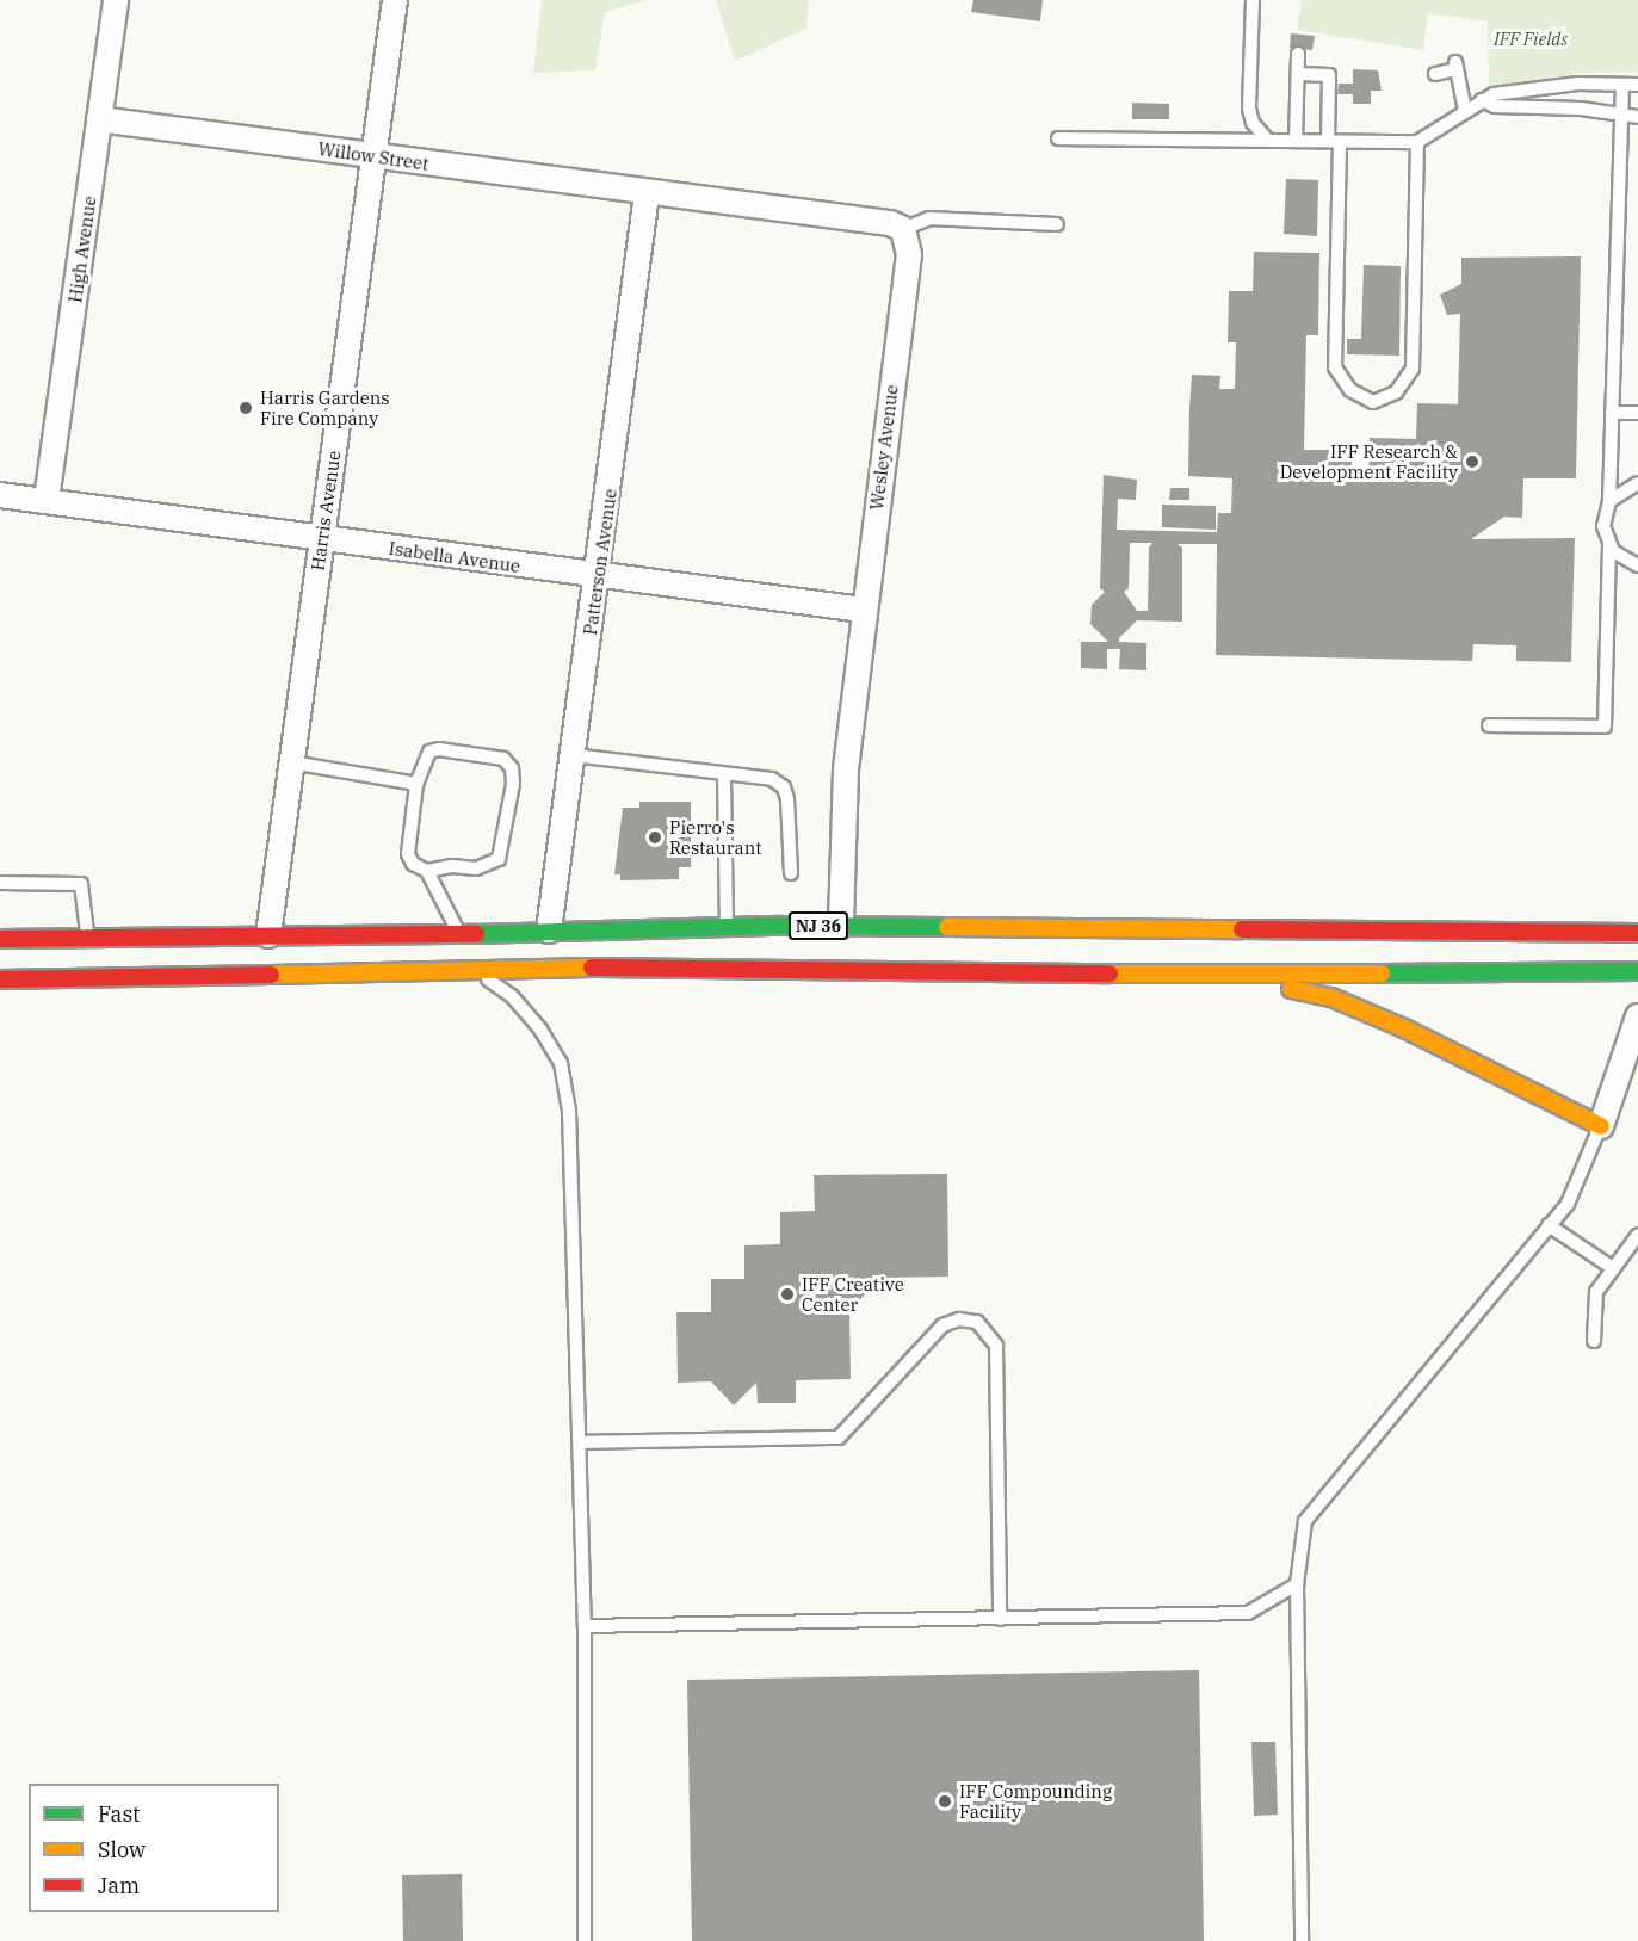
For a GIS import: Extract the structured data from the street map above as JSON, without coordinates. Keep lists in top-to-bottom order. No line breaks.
{"streets":{"highway":["NJ 36"],"street":["Willow Street","High Avenue","Wesley Avenue","Harris Avenue","Isabella Avenue","Patterson Avenue"]},"crossings":[["Willow Street","High Avenue"],["Willow Street","Harris Avenue"],["Willow Street","Patterson Avenue"],["High Avenue","Isabella Avenue"],["Wesley Avenue","Isabella Avenue"],["Wesley Avenue","NJ 36"],["Harris Avenue","Isabella Avenue"],["Harris Avenue","NJ 36"],["Isabella Avenue","Patterson Avenue"],["Patterson Avenue","NJ 36"]],"parks":["IFF Fields"],"places":["Harris Gardens Fire Company","IFF Research & Development Facility","Pierro's Restaurant","IFF Creative Center","IFF Compounding Facility"],"legend":["Fast","Slow","Jam"]}
